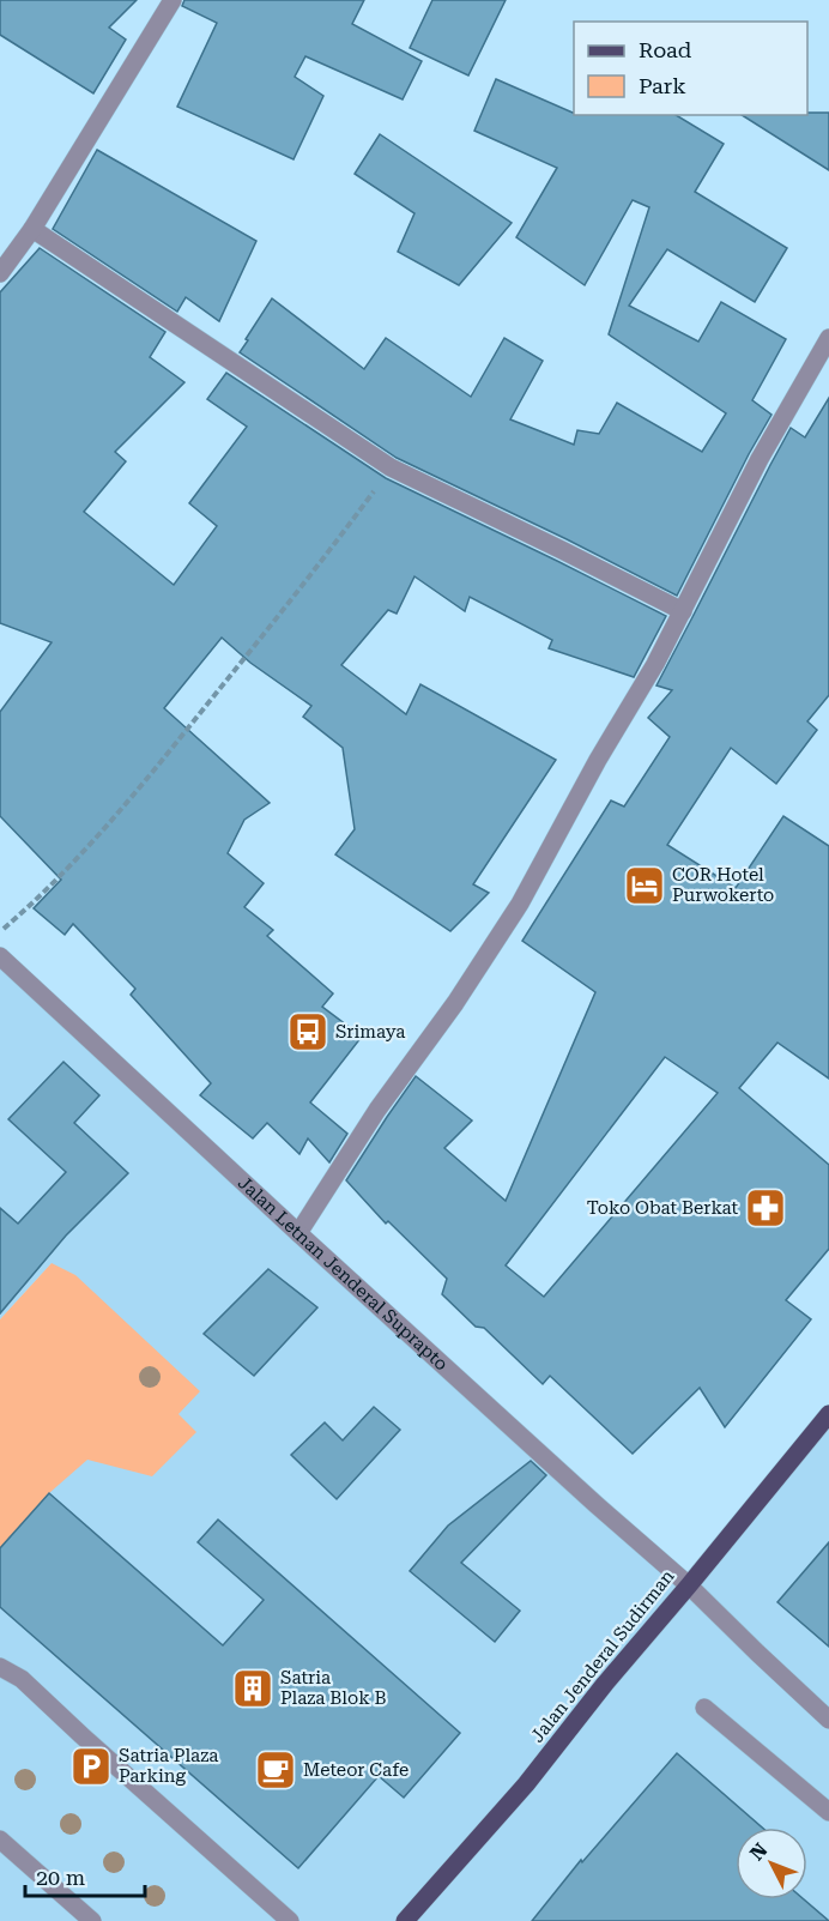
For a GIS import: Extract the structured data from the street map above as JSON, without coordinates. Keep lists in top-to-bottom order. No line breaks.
{"streets":{"main road":["Jalan Jenderal Sudirman"],"street":["Jalan Letnan Jenderal Suprapto"]},"crossings":[["Jalan Letnan Jenderal Suprapto","Jalan Jenderal Sudirman"]],"places":{"hotel":["COR Hotel Purwokerto"],"bus stop":["Srimaya"],"pharmacy":["Toko Obat Berkat"],"building":["Satria Plaza Blok B"],"parking":["Satria Plaza Parking"],"cafe":["Meteor Cafe"]},"legend":["Road","Park"],"scale_bar":"20 m","north":"top left"}
